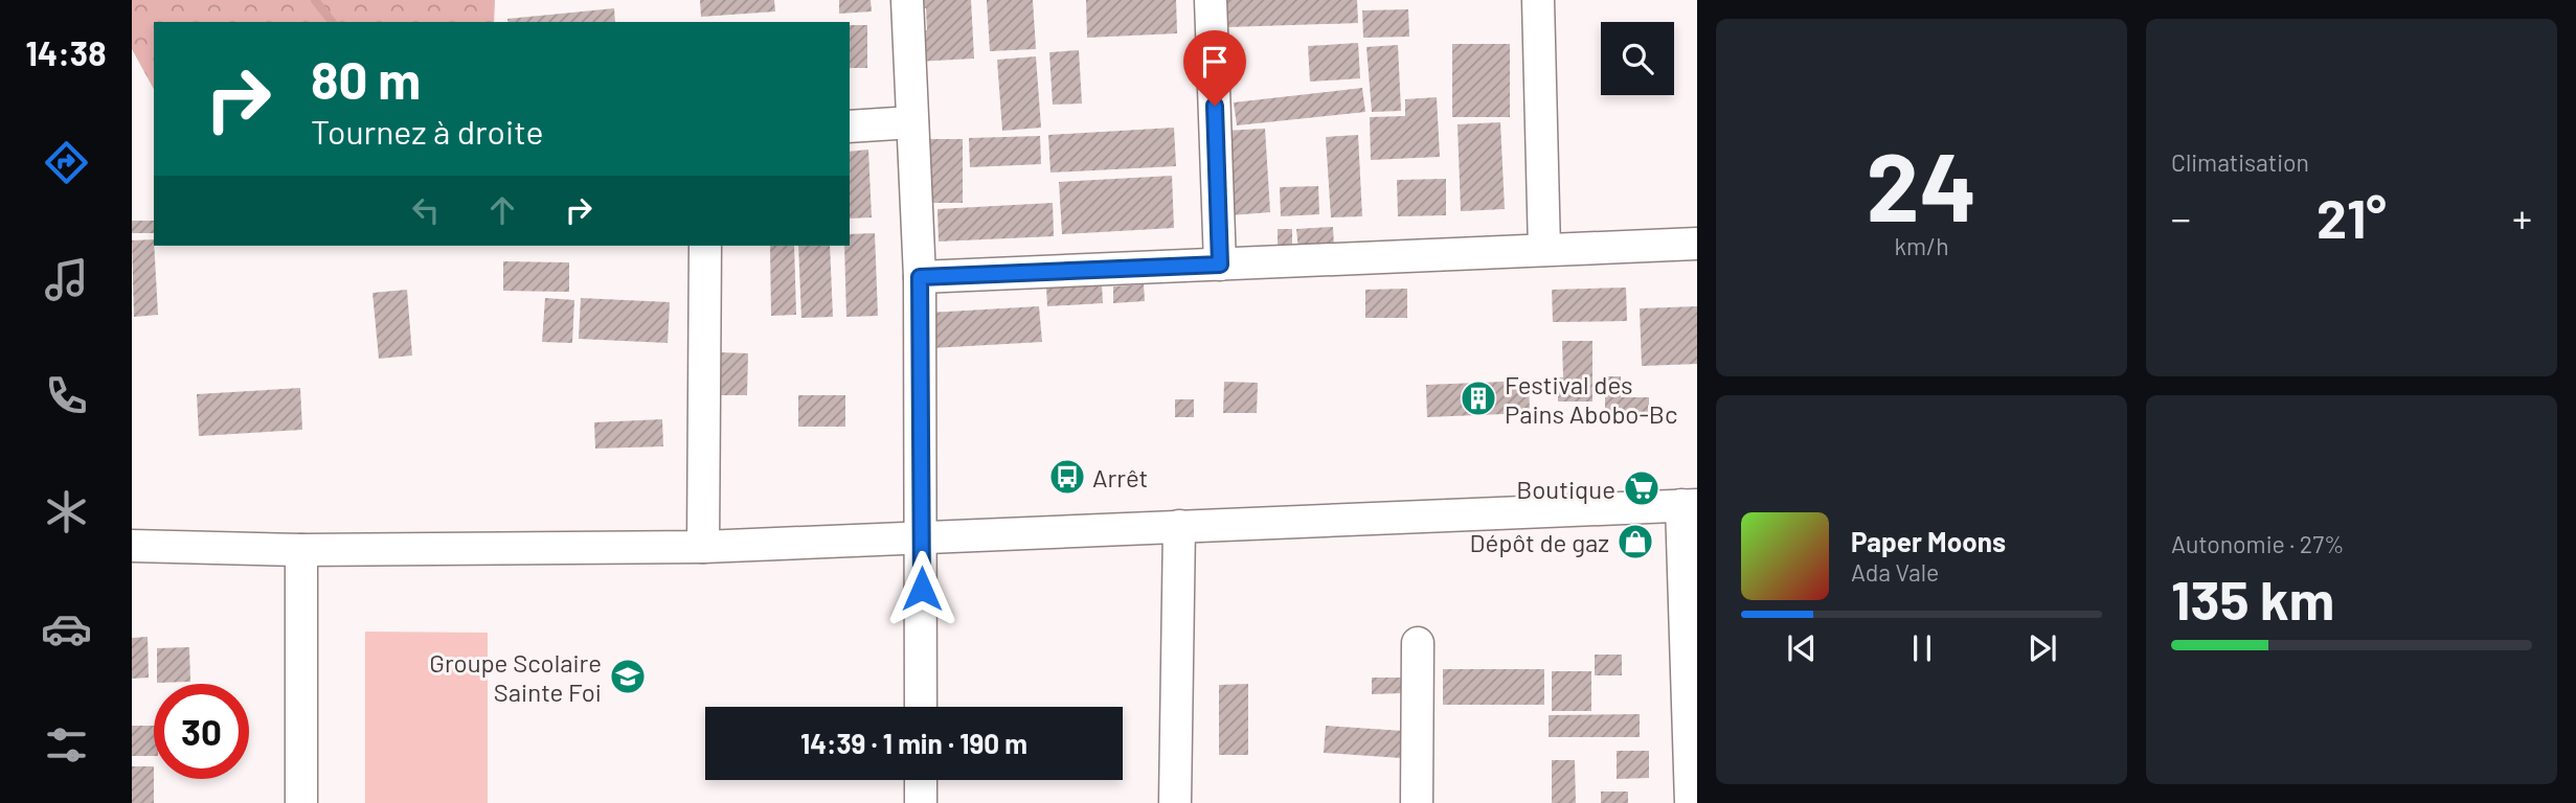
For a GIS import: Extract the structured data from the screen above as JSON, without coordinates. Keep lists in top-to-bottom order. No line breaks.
{"places":{"building":["Festival des Pains Abobo-Bc"],"bus stop":["Arrêt"],"supermarket":["Boutique"],"shop":["Dépôt de gaz"],"school or university":["Groupe Scolaire Sainte Foi"]},"page":{"tabs":"14:38","tile":[["24","km/h"],"Climatisation",["Autonomie · 27%","135 km"]],"turn":["80 m","Tournez à droite"],"heat":["−","21°","+"],"song":["Paper Moons","Ada Vale"],"limit":"30","trip":"14:39 · 1 min · 190 m"}}
